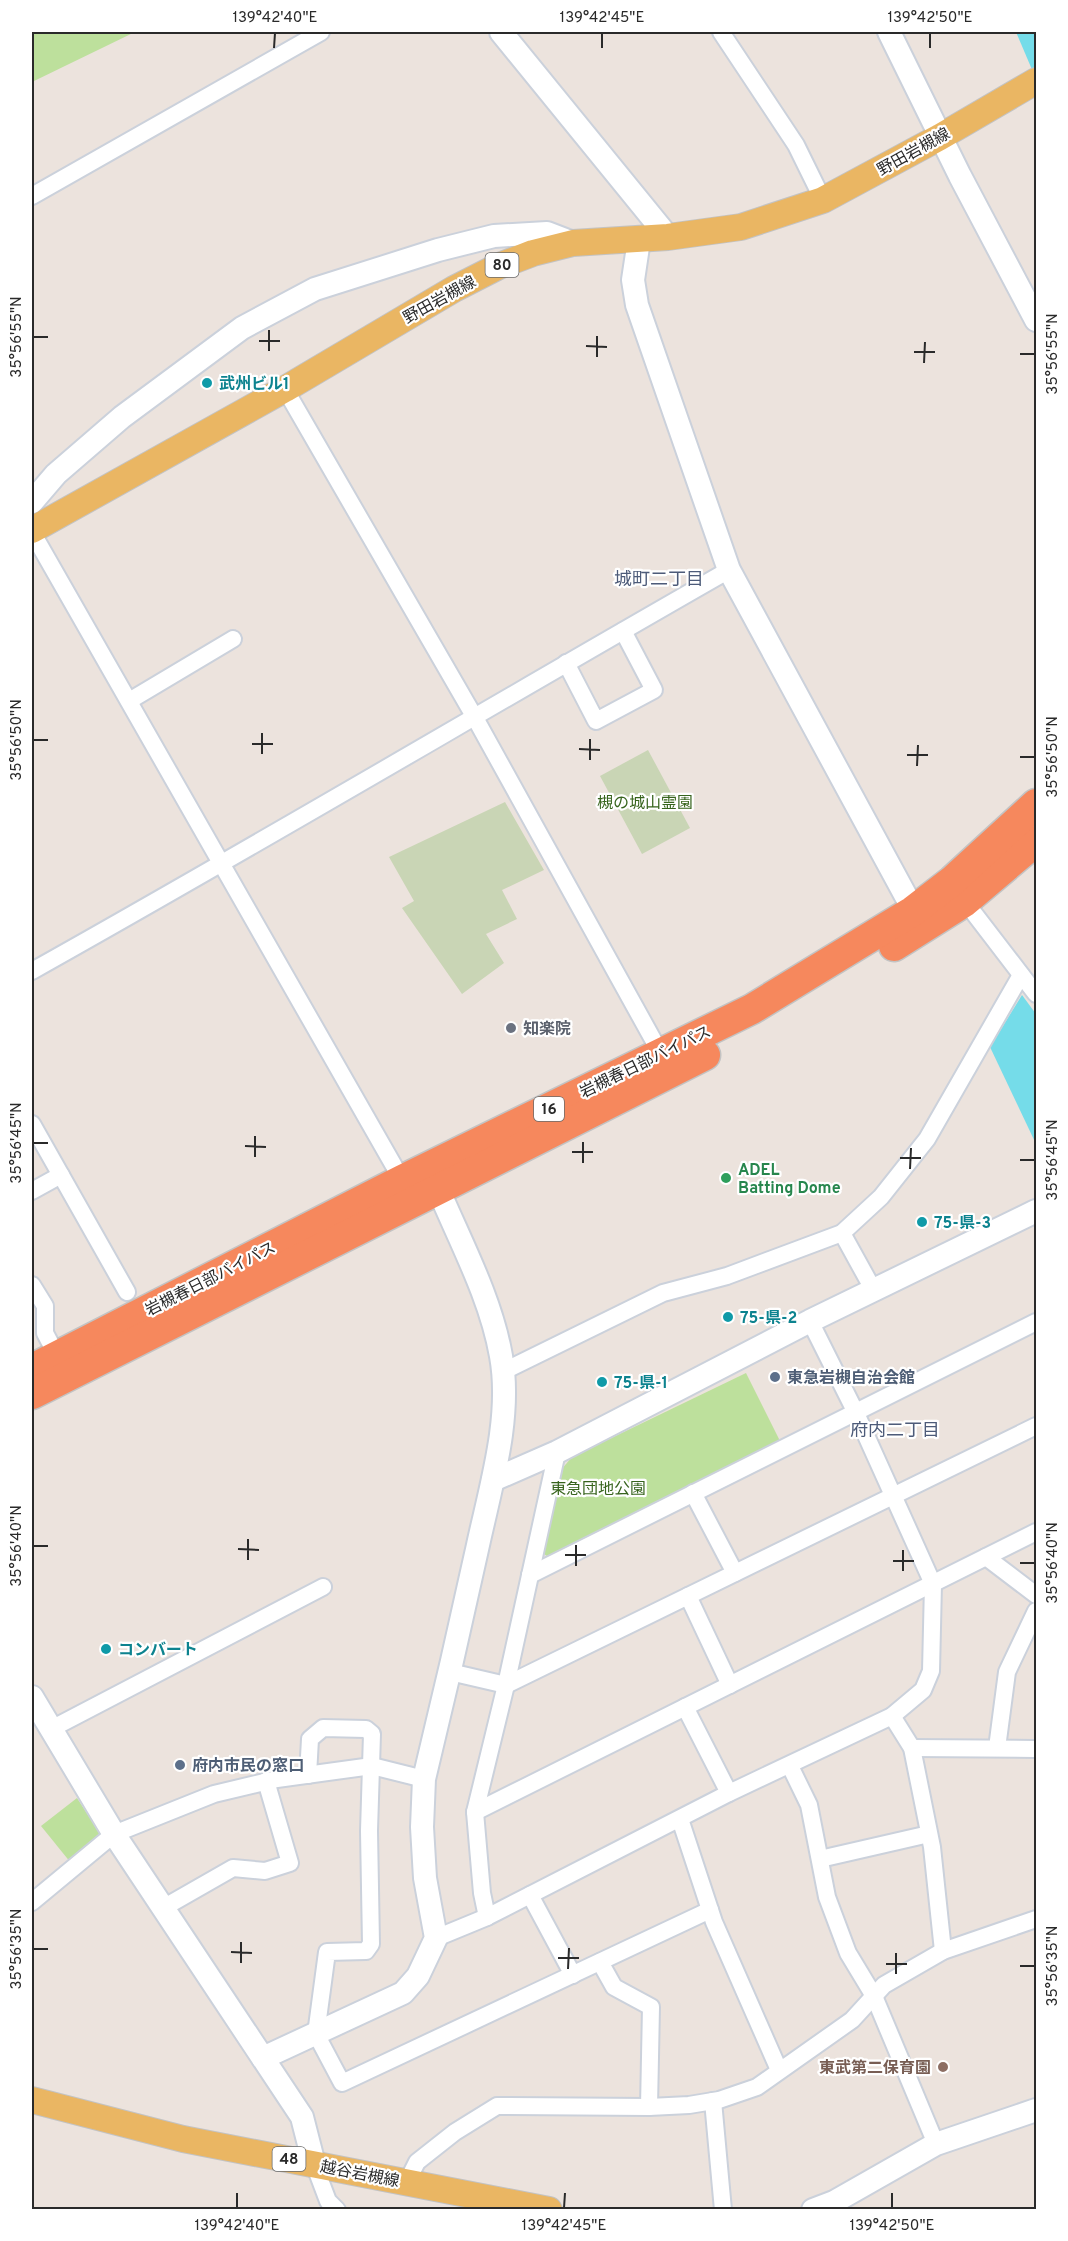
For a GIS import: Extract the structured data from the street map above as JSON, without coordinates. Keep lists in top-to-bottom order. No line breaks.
{"streets":{"highway":["岩槻春日部バイパス","16"],"main road":["野田岩槻線","80","48","越谷岩槻線"]},"districts":["城町二丁目","府内二丁目"],"parks":["槻の城山霊園","東急団地公園"],"places":["武州ビル1","知楽院","ADEL Batting Dome","75-県-3","75-県-2","東急岩槻自治会館","75-県-1","コンバート","府内市民の窓口","東武第二保育園"],"coordinates":["139°42'40\"E","139°42'45\"E","139°42'50\"E","35°56'55\"N","35°56'50\"N","35°56'45\"N","35°56'40\"N","35°56'35\"N"]}
